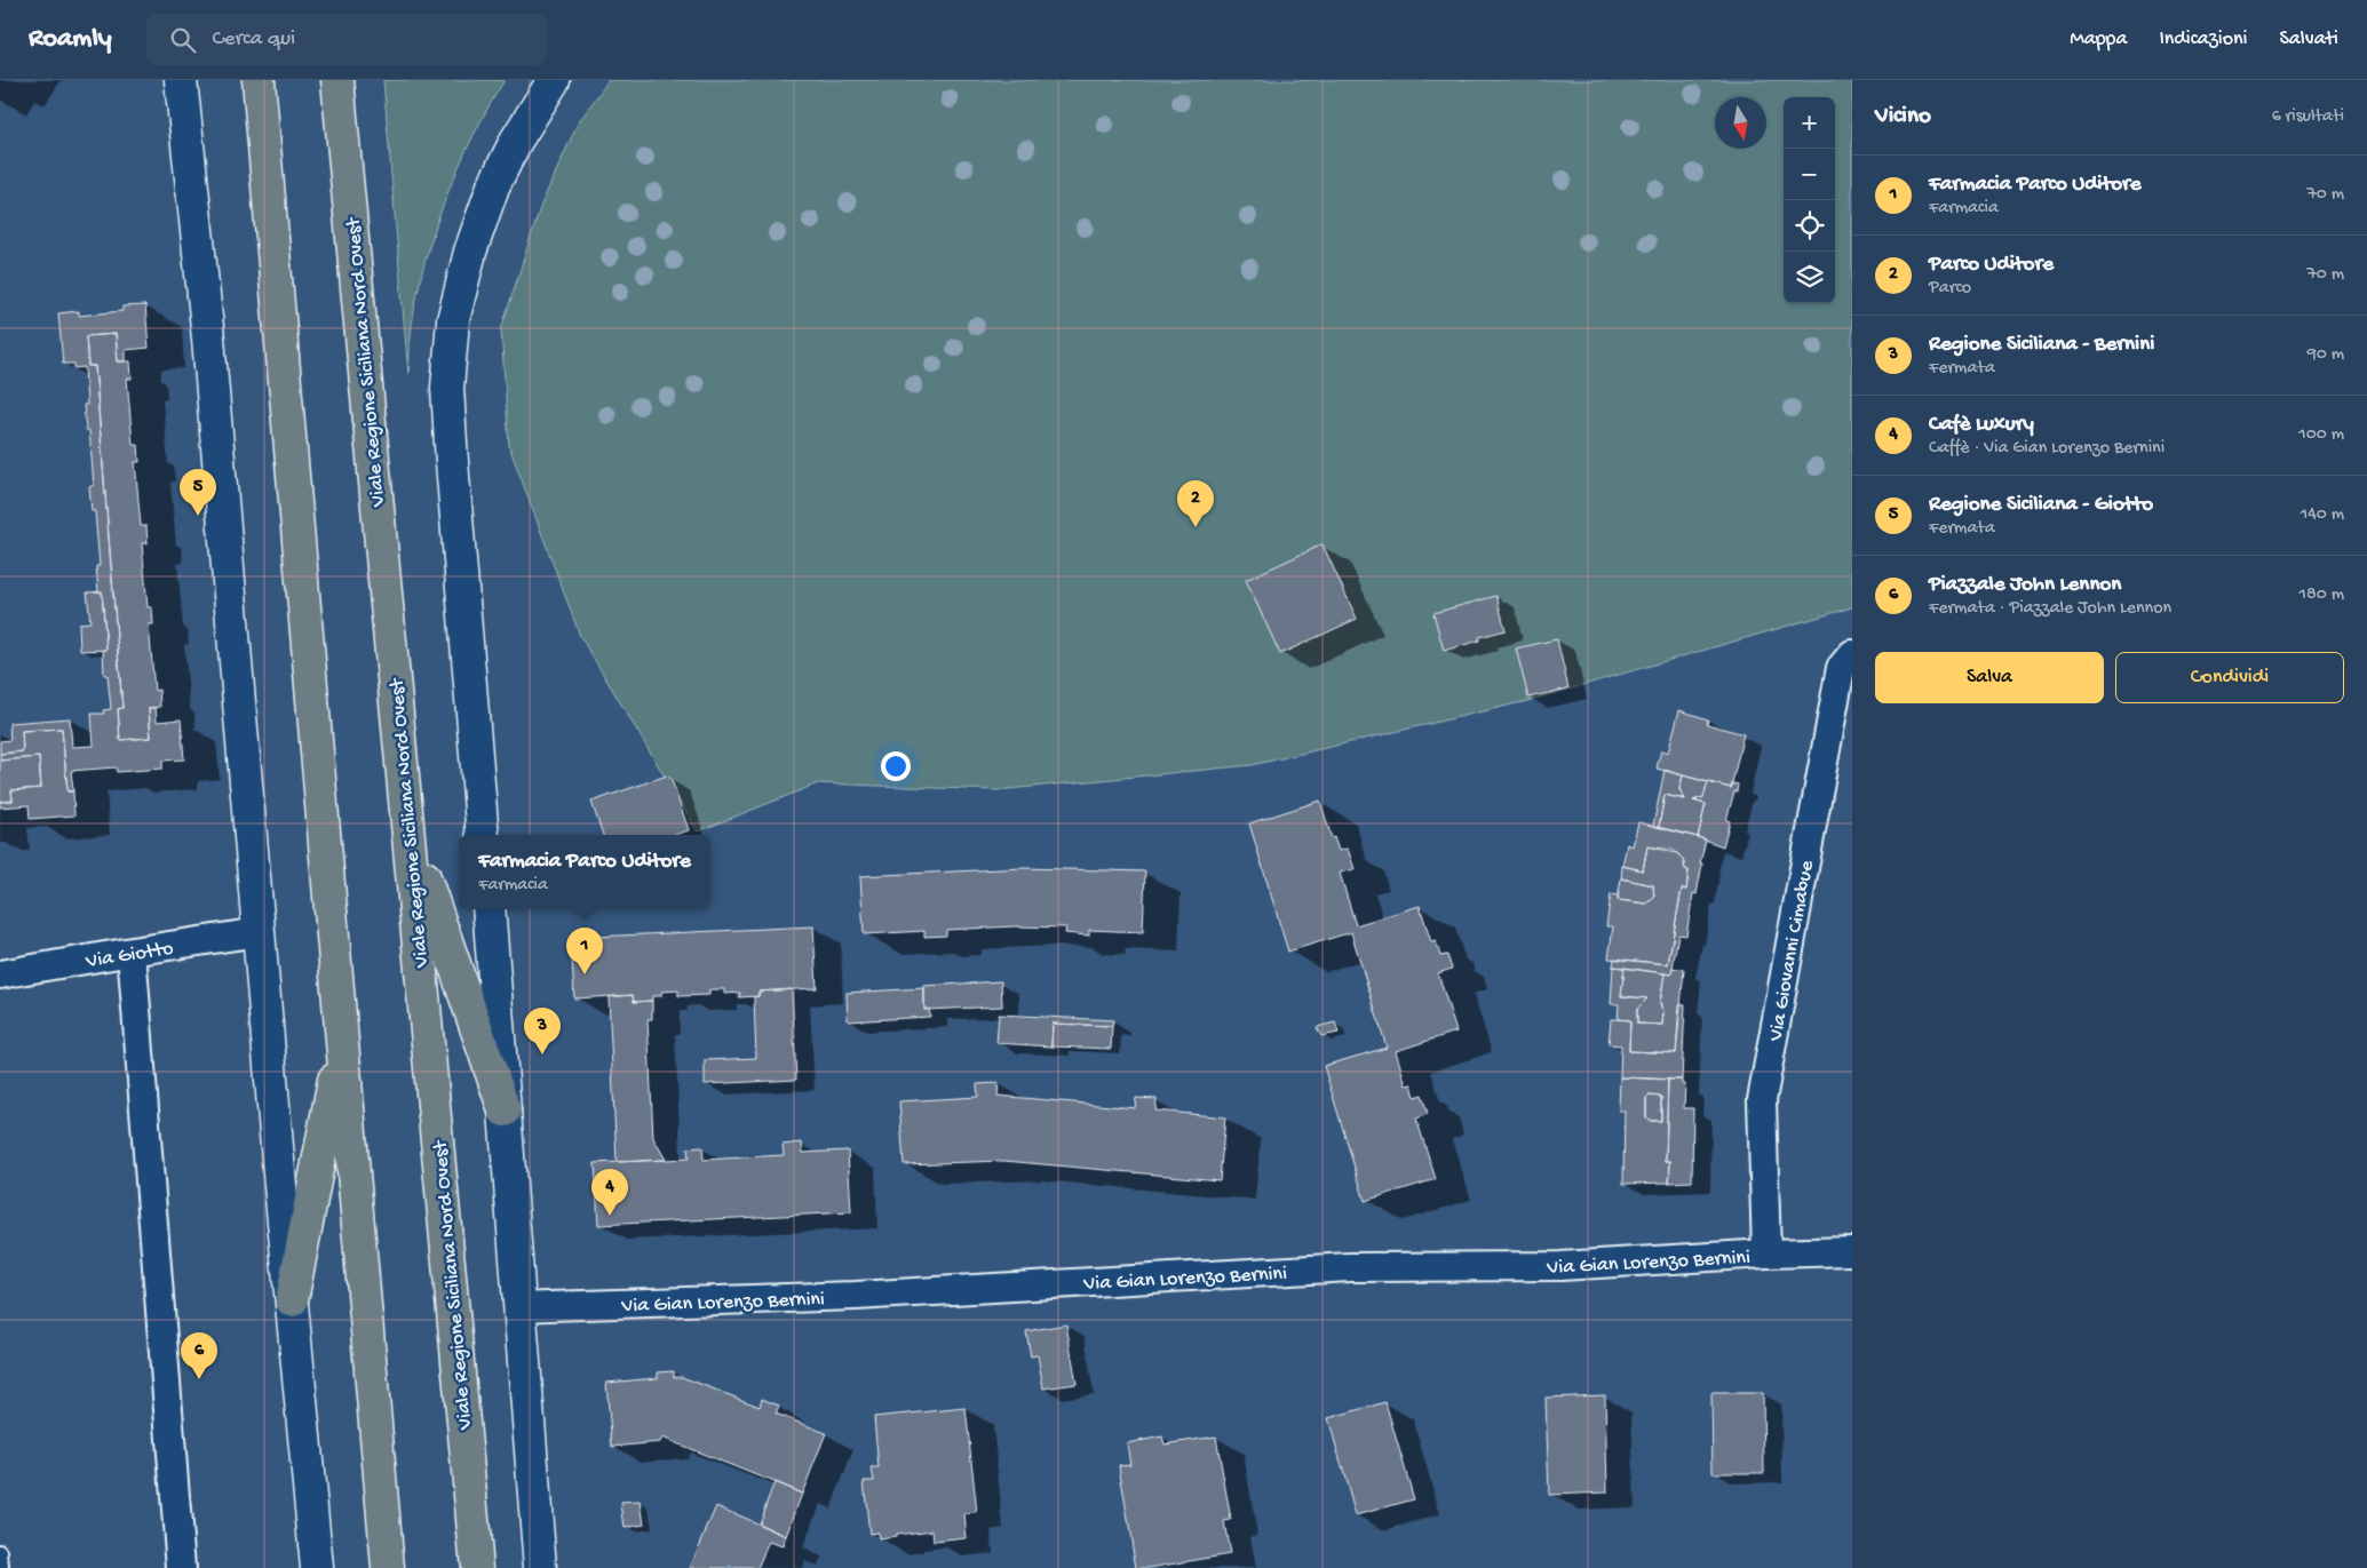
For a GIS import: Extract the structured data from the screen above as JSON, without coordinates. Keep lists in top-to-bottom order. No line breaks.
{"streets":{"main road":["Viale Regione Siciliana Nord Ovest"],"street":["Via Giovanni Cimabue","Via Giotto","Via Gian Lorenzo Bernini"]},"crossings":[["Via Giovanni Cimabue","Via Gian Lorenzo Bernini"]],"north":"bottom","page":{"header":"Roamly","search":"Cerca qui","nav":["Mappa","Indicazioni","Salvati"],"heading":["Vicino","6 risultati"],"map_buttons":["+","−"],"list":[{"mark":"1","name":"Farmacia Parco Uditore","note":"Farmacia","value":"70 m"},{"mark":"2","name":"Parco Uditore","note":"Parco","value":"70 m"},{"mark":"3","name":"Regione Siciliana - Bernini","note":"Fermata","value":"90 m"},{"mark":"4","name":"Cafè Luxury","note":"Caffè · Via Gian Lorenzo Bernini","value":"100 m"},{"mark":"5","name":"Regione Siciliana - Giotto","note":"Fermata","value":"140 m"},{"mark":"6","name":"Piazzale John Lennon","note":"Fermata · Piazzale John Lennon","value":"180 m"}],"pins":["5","2","1","3","4","6"],"buttons":["Salva","Condividi"],"popup":["Farmacia Parco Uditore","Farmacia"]}}
